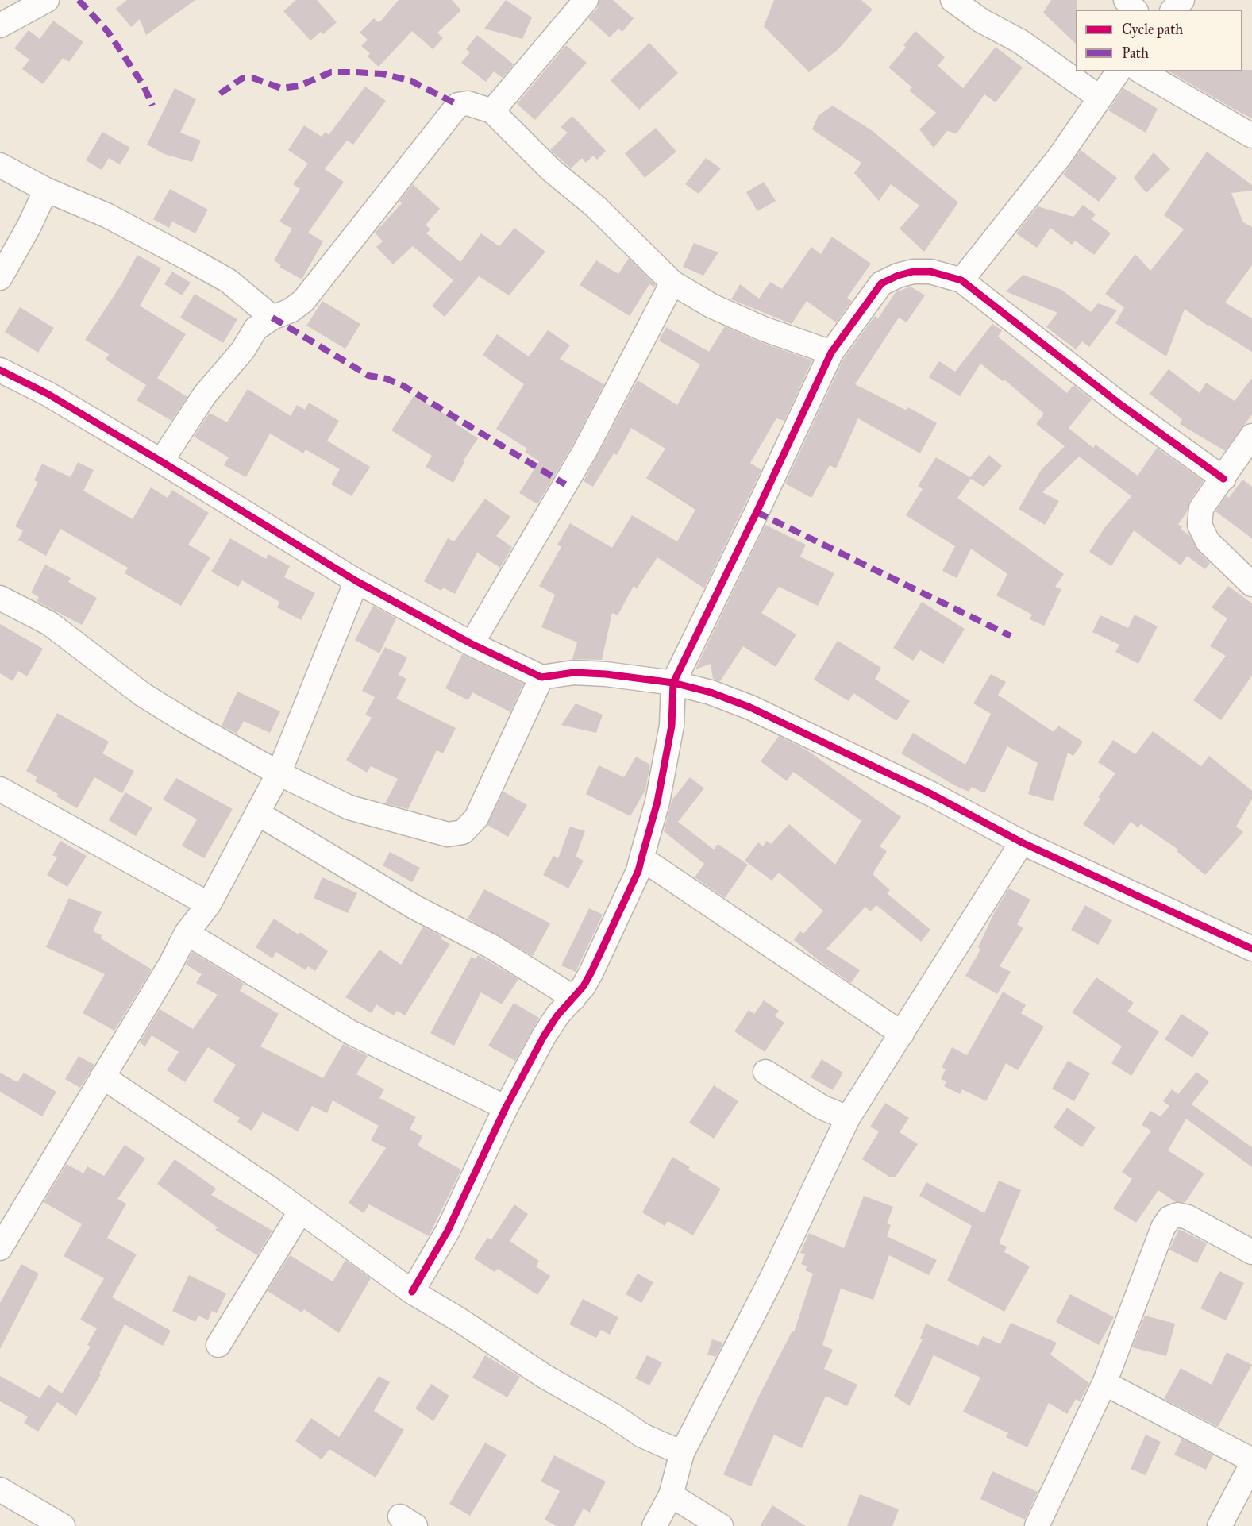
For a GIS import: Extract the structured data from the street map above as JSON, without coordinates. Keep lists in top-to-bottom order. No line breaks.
{"legend":["Cycle path","Path"]}
